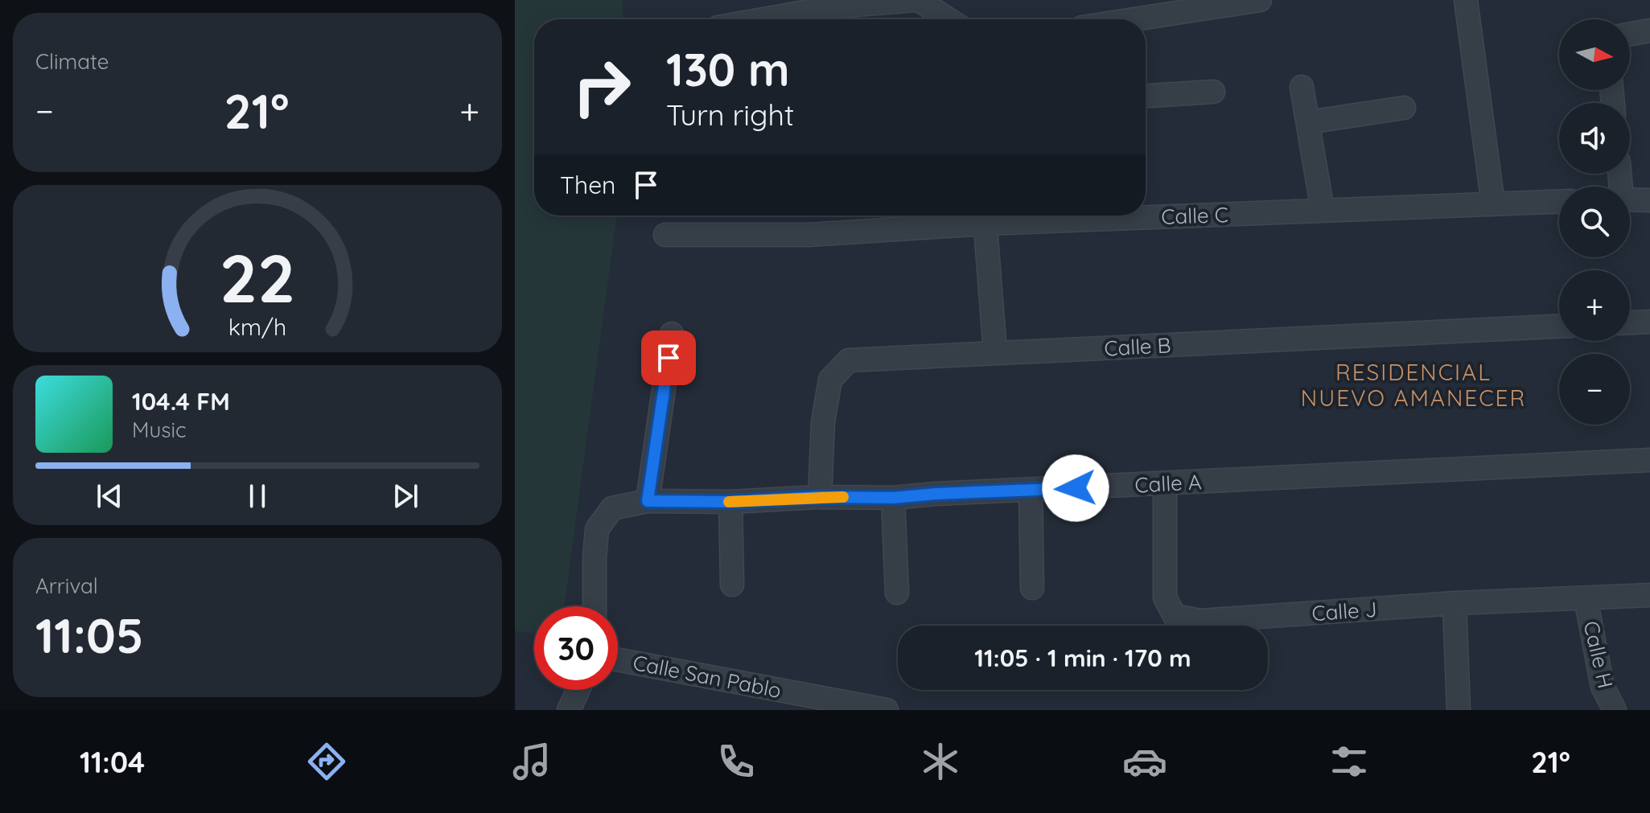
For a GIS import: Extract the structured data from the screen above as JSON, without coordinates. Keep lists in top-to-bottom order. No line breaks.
{"streets":{"street":["Calle C","Calle B","Calle A","Calle J","Calle H","Calle San Pablo"]},"crossings":[["Calle B","Calle A"],["Calle A","Calle J"],["Calle J","Calle H"]],"districts":["RESIDENCIAL NUEVO AMANECER"],"north":"right","page":{"tile":["Climate",["Arrival","11:05"]],"map_buttons":["+","−"],"turn":["130 m","Turn right"],"heat":["−","21°","+"],"then":"Then","song":["104.4 FM","Music"],"limit":"30","trip":"11:05 · 1 min · 170 m","tabs":["11:04","21°"],"gauge":["22","km/h"]}}
